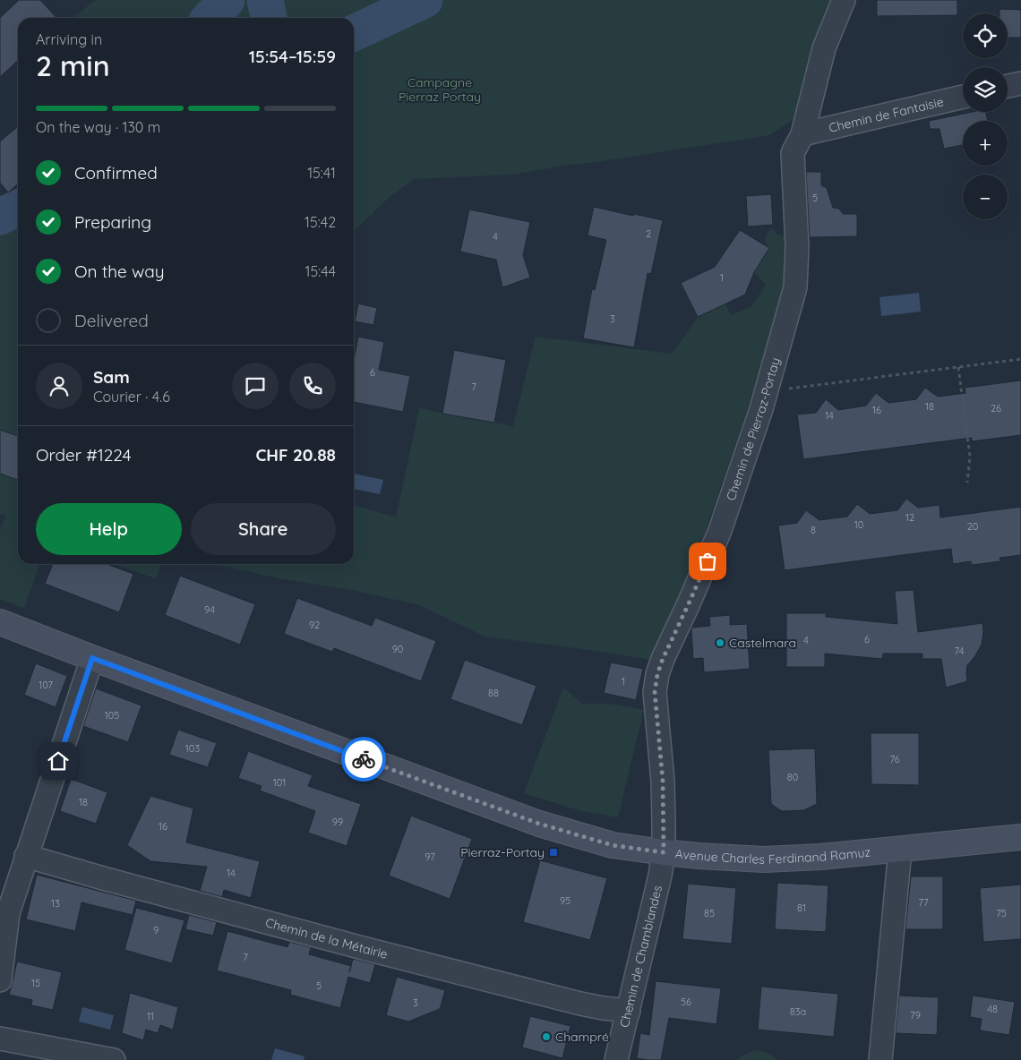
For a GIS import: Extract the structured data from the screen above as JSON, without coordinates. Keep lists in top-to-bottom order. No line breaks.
{"streets":{"street":["Chemin de Fantaisie","Chemin de Pierraz-Portay","Avenue Charles Ferdinand Ramuz","Chemin de la Métairie","Chemin de Chamblandes"]},"crossings":[["Chemin de Fantaisie","Chemin de Pierraz-Portay"],["Chemin de Pierraz-Portay","Avenue Charles Ferdinand Ramuz"],["Chemin de Pierraz-Portay","Chemin de Chamblandes"],["Avenue Charles Ferdinand Ramuz","Chemin de Chamblandes"],["Chemin de la Métairie","Chemin de Chamblandes"]],"parks":["Campagne Pierraz Portay"],"places":{"other":["Castelmara","Champré"],"transit":["Pierraz-Portay"]},"house_numbers":["5","2","4","1","3","6","7","18","26","16","14","12","10","20","8","94","92","6","4","90","74","1","107","88","105","103","76","80","101","18","99","16","97","14","95","77","13","81","85","75","9","7","15","5","56","3","48","83a","79","11"],"page":{"map_buttons":["+","−"],"heading":["2 min","Arriving in","15:54–15:59"],"panel":["Sam","Courier · 4.6","Order #1224","CHF 20.88"],"bar":"On the way · 130 m","list":[["Confirmed","15:41"],["Preparing","15:42"],["On the way","15:44"],"Delivered"],"buttons":["Help","Share"]}}
